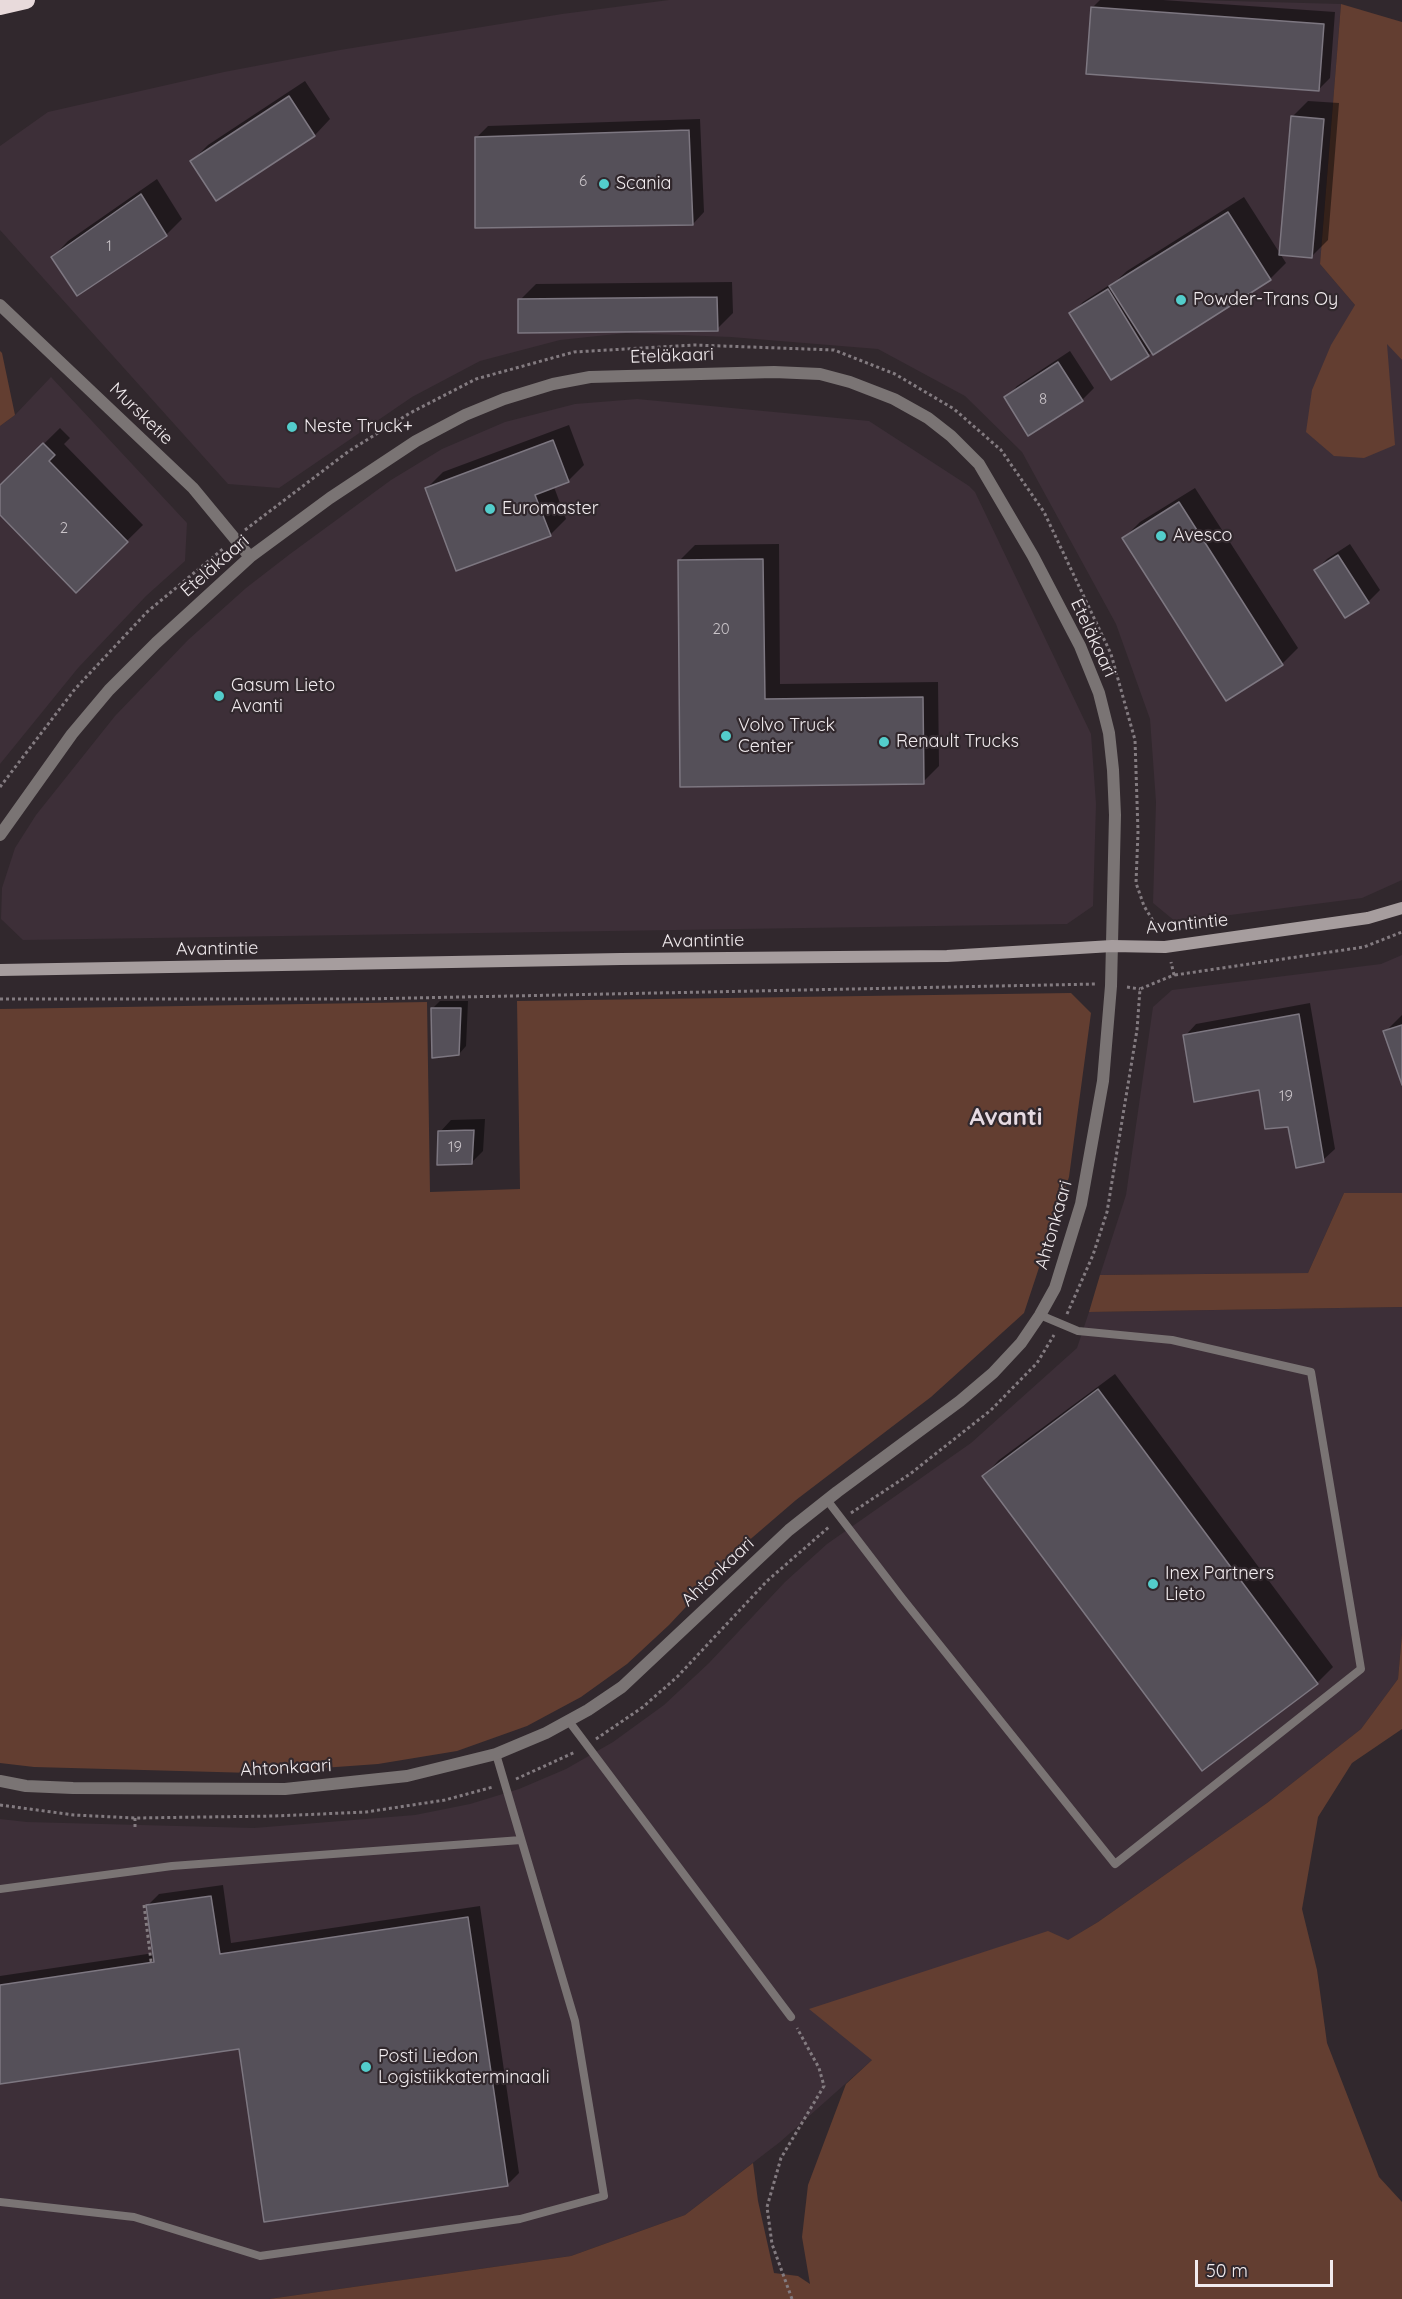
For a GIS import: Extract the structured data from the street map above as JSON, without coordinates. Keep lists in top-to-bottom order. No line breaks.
{"streets":{"street":["Eteläkaari","Mursketie","Avantintie","Ahtonkaari"]},"crossings":[["Eteläkaari","Mursketie"],["Eteläkaari","Avantintie"],["Eteläkaari","Ahtonkaari"],["Avantintie","Ahtonkaari"]],"districts":["Avanti"],"places":["Scania","Powder-Trans Oy","Neste Truck+","Euromaster","Avesco","Gasum Lieto Avanti","Volvo Truck Center","Renault Trucks","Inex Partners Lieto","Posti Liedon Logistiikkaterminaali"],"house_numbers":["6","1","8","2","20","19","19"],"scale_bar":"50 m"}
